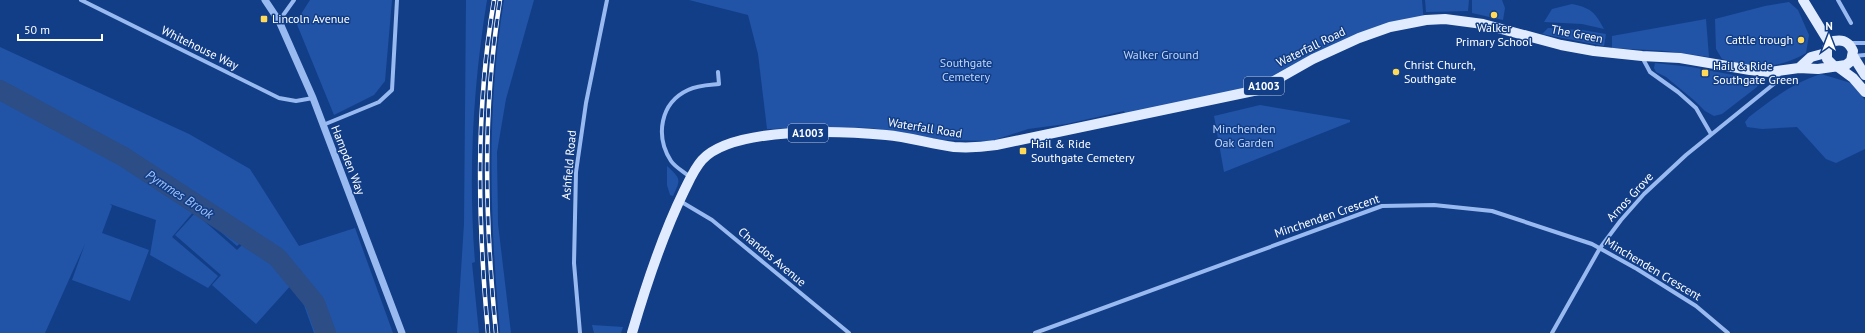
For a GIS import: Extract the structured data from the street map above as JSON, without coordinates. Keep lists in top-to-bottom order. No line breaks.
{"streets":{"main road":["The Green","Waterfall Road","A1003"],"street":["Whitehouse Way","Hampden Way","Ashfield Road","Arnos Grove","Minchenden Crescent","Chandos Avenue"]},"crossings":[["The Green","Waterfall Road"],["Waterfall Road","Chandos Avenue"],["Whitehouse Way","Hampden Way"],["Arnos Grove","Minchenden Crescent"]],"water":["Pymmes Brook"],"parks":["Walker Ground","Southgate Cemetery","Minchenden Oak Garden"],"places":{"other":["Walker Primary School","Cattle trough","Christ Church, Southgate"],"transit":["Lincoln Avenue","Hail & Ride Southgate Green","Hail & Ride Southgate Cemetery"]},"scale_bar":"50 m","north":"top"}
